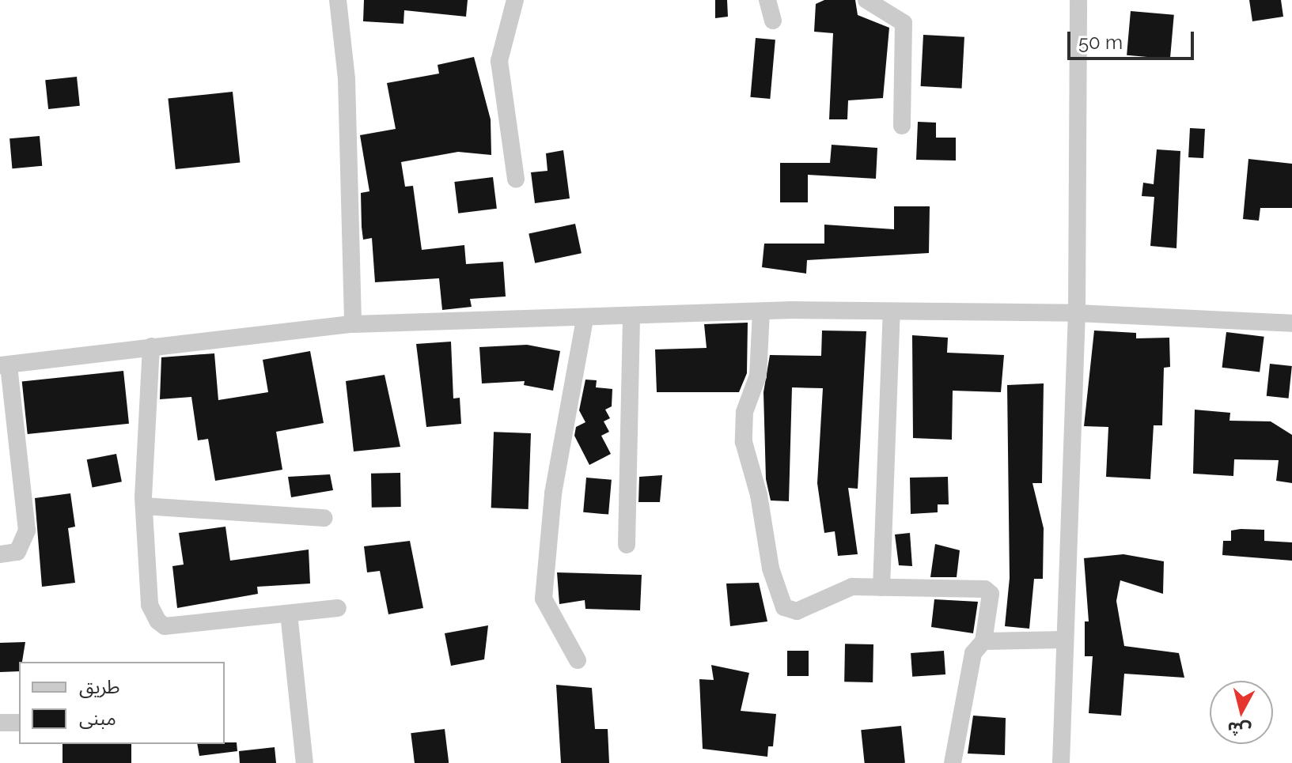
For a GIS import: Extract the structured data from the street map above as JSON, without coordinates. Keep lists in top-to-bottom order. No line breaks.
{"legend":["طريق","مبنى"],"scale_bar":"50 m","north":"bottom"}
